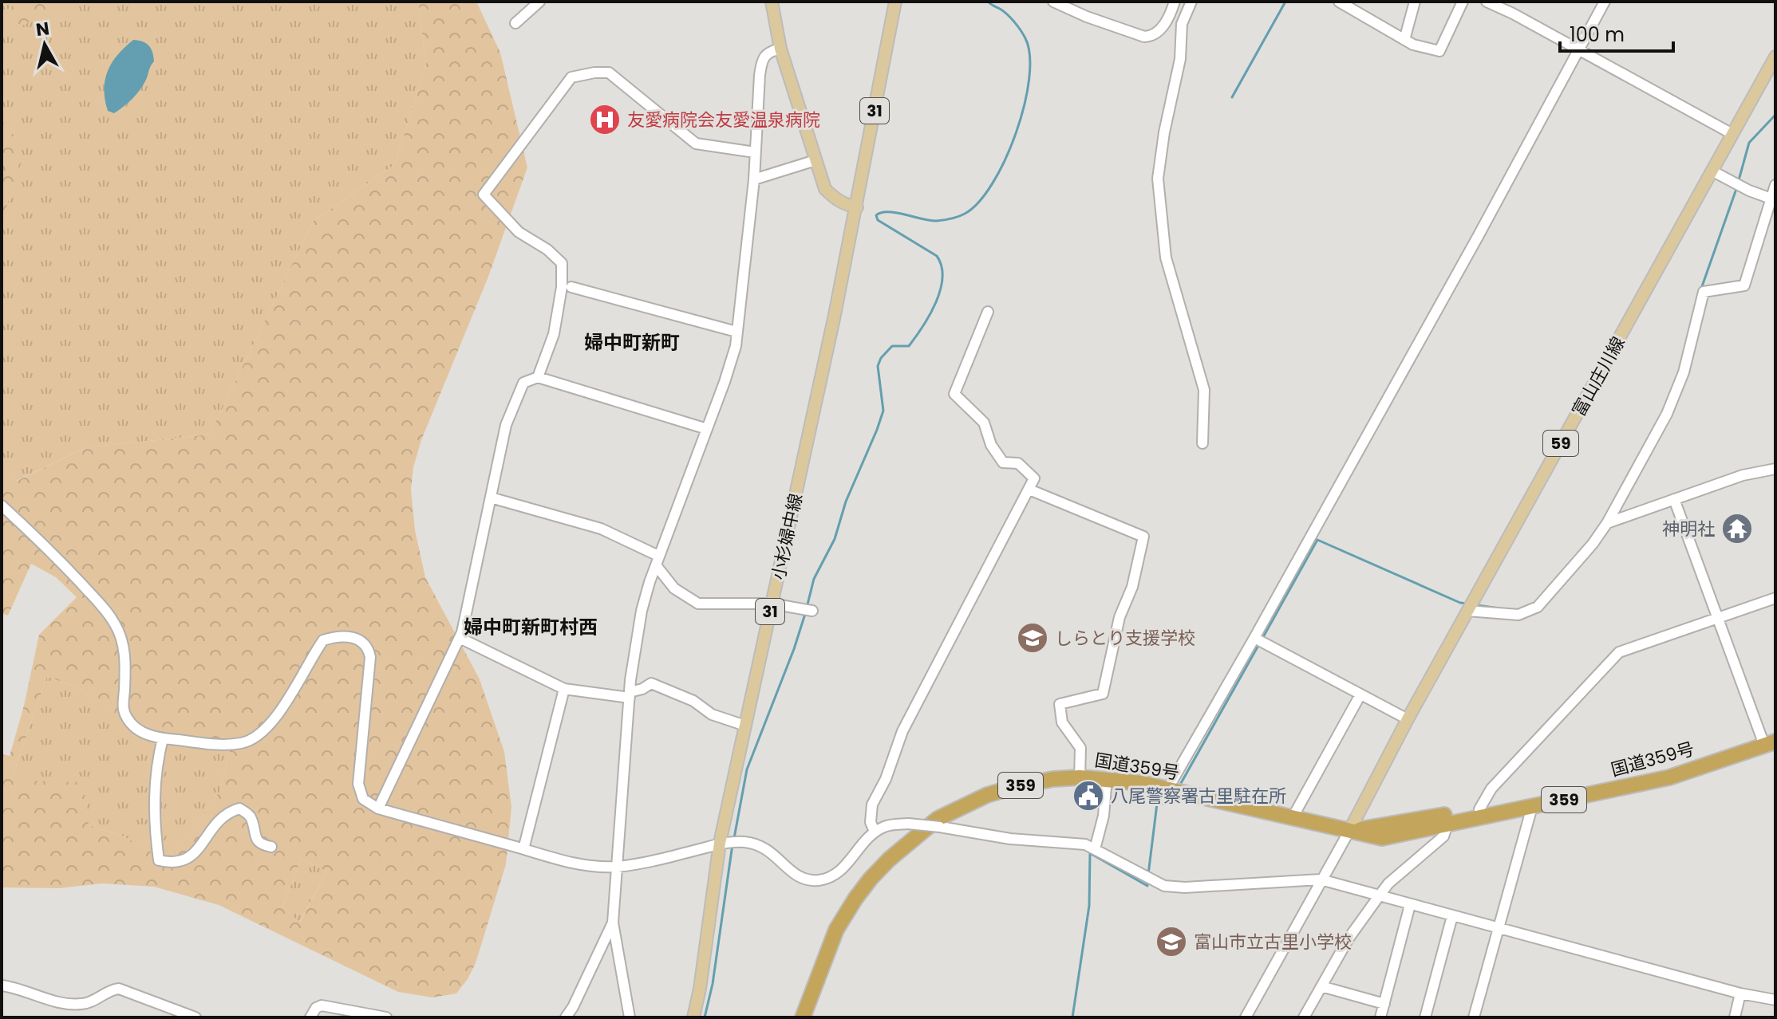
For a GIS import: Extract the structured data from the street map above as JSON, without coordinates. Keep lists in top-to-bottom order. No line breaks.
{"streets":{"highway":["国道359号","359"],"main road":["31","富山庄川線","59","小杉婦中線"]},"crossings":[["富山庄川線","国道359号"]],"districts":["婦中町新町","婦中町新町村西"],"places":{"hospital":["友愛病院会友愛温泉病院"],"temple":["神明社"],"school or university":["しらとり支援学校","富山市立古里小学校"],"public building":["八尾警察署古里駐在所"]},"scale_bar":"100 m","north":"top"}
